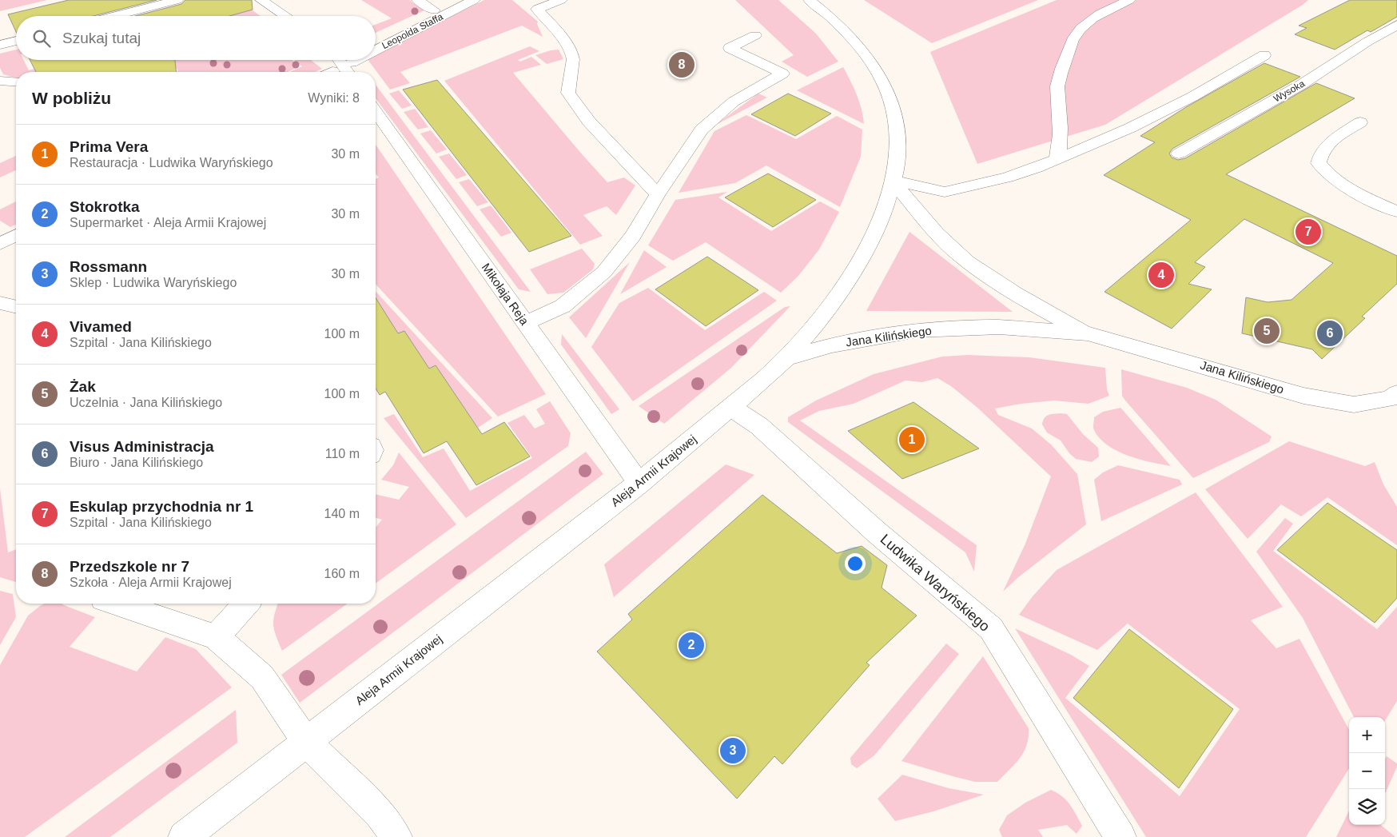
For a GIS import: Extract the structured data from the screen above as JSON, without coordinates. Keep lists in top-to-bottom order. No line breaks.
{"streets":{"street":["Leopolda Staffa","Wysoka","Mikołaja Reja","Jana Kilińskiego","Aleja Armii Krajowej","Ludwika Waryńskiego"]},"crossings":[["Mikołaja Reja","Aleja Armii Krajowej"],["Jana Kilińskiego","Aleja Armii Krajowej"],["Aleja Armii Krajowej","Ludwika Waryńskiego"]],"page":{"search":"Szukaj tutaj","pins":["8","7","4","5","6","1","2","3"],"heading":["W pobliżu","Wyniki: 8"],"list":[{"mark":"1","name":"Prima Vera","note":"Restauracja · Ludwika Waryńskiego","value":"30 m"},{"mark":"2","name":"Stokrotka","note":"Supermarket · Aleja Armii Krajowej","value":"30 m"},{"mark":"3","name":"Rossmann","note":"Sklep · Ludwika Waryńskiego","value":"30 m"},{"mark":"4","name":"Vivamed","note":"Szpital · Jana Kilińskiego","value":"100 m"},{"mark":"5","name":"Żak","note":"Uczelnia · Jana Kilińskiego","value":"100 m"},{"mark":"6","name":"Visus Administracja","note":"Biuro · Jana Kilińskiego","value":"110 m"},{"mark":"7","name":"Eskulap przychodnia nr 1","note":"Szpital · Jana Kilińskiego","value":"140 m"},{"mark":"8","name":"Przedszkole nr 7","note":"Szkoła · Aleja Armii Krajowej","value":"160 m"}],"map_buttons":["+","−"]}}
